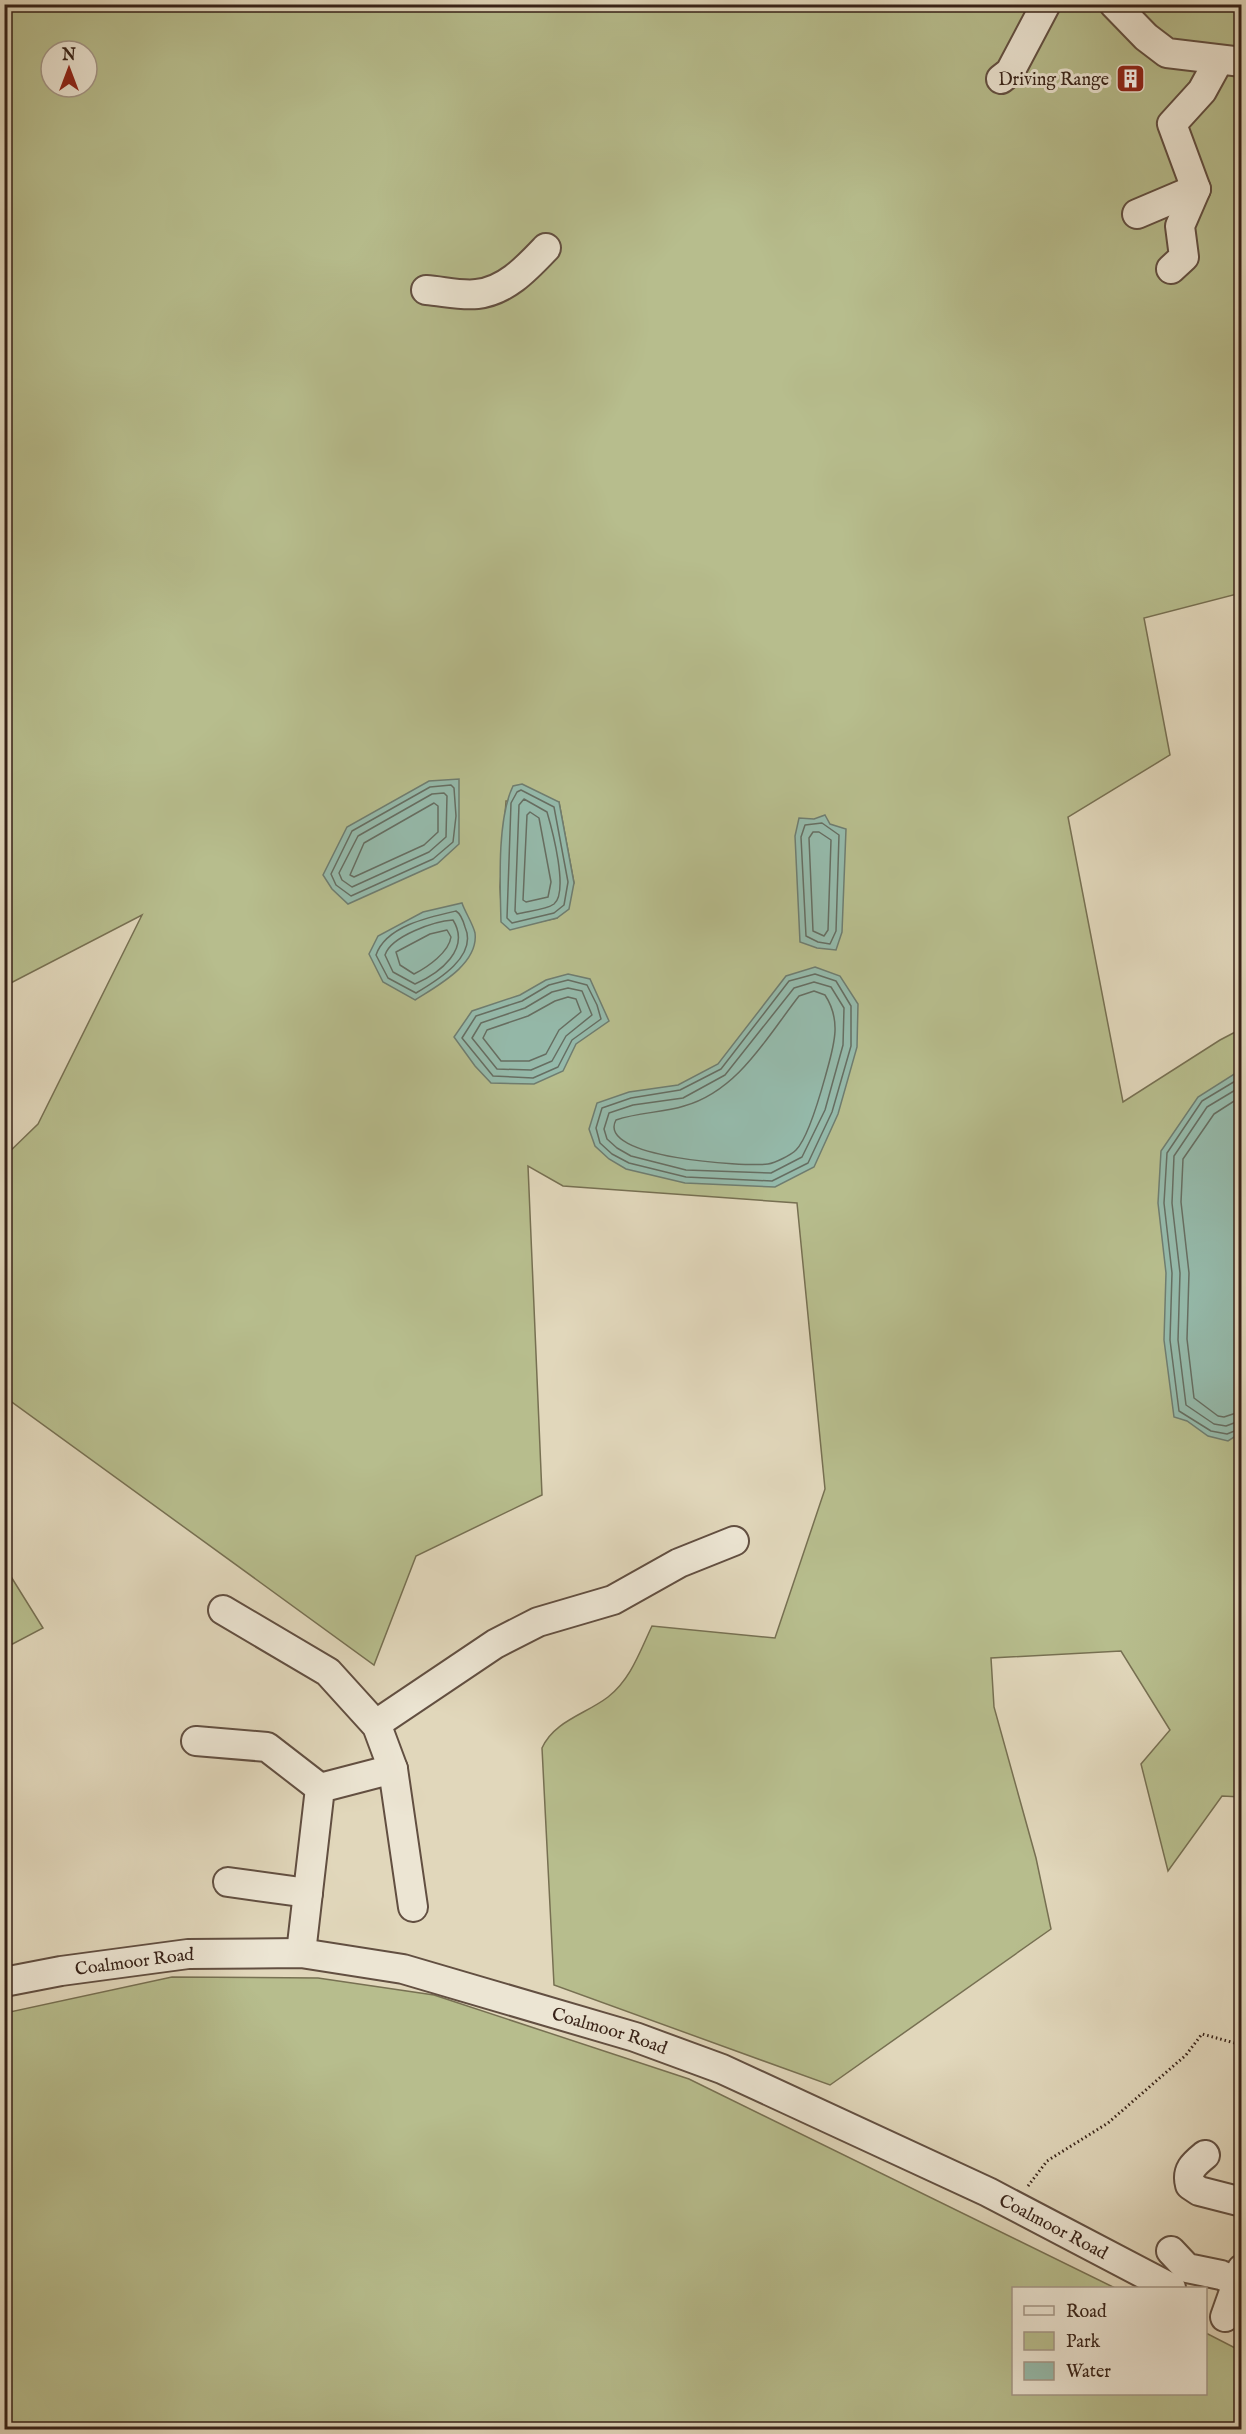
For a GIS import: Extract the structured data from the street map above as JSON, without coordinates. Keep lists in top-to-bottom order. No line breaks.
{"streets":{"street":["Coalmoor Road"]},"places":{"building":["Driving Range"]},"legend":["Road","Park","Water"],"north":"top"}
